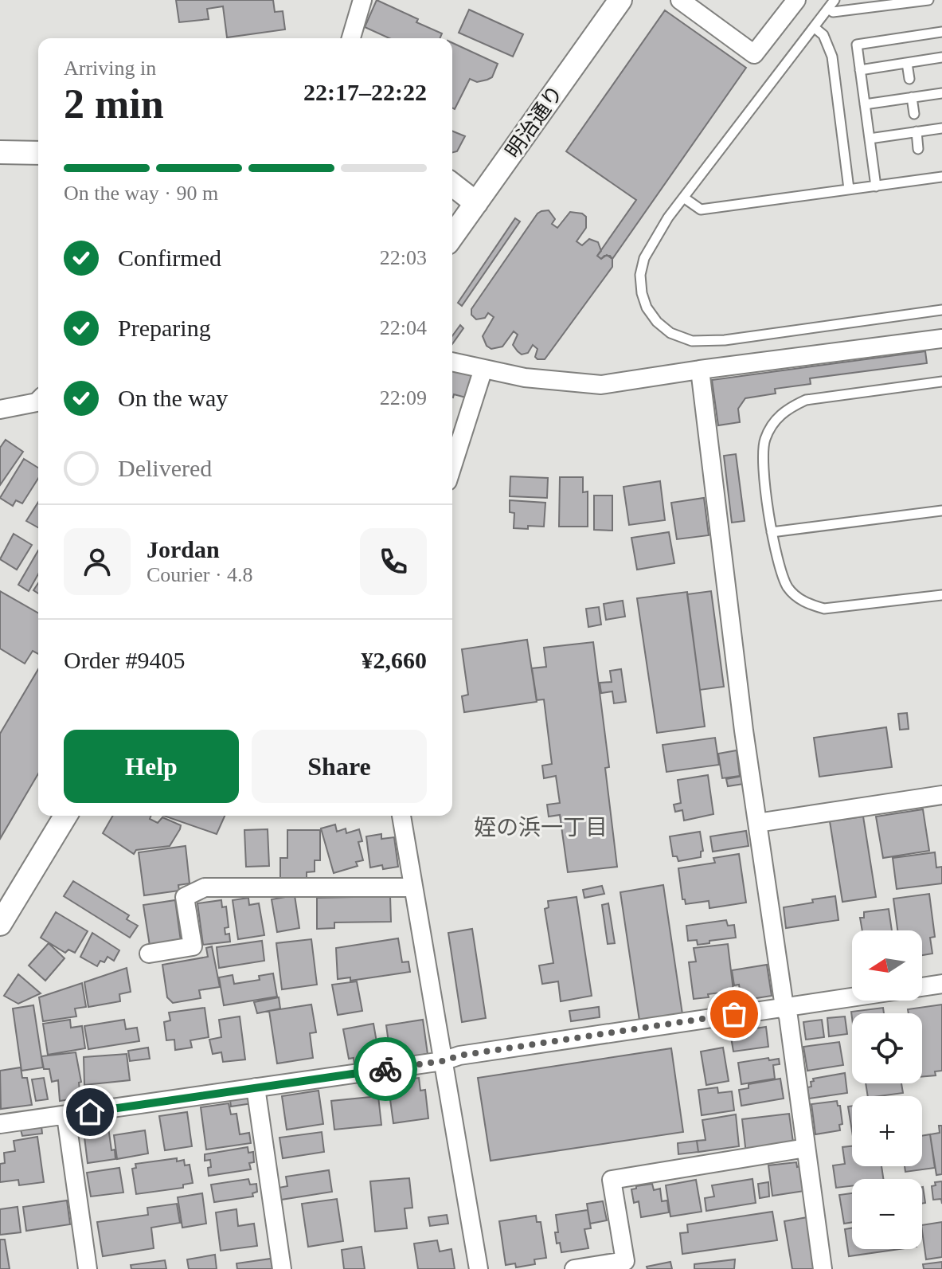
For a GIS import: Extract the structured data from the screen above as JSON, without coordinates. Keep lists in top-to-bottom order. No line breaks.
{"streets":{"street":["明治通り"]},"districts":["姪の浜一丁目"],"north":"left","page":{"heading":["2 min","Arriving in","22:17–22:22"],"panel":["Jordan","Courier · 4.8","Order #9405","¥2,660"],"bar":"On the way · 90 m","list":[["Confirmed","22:03"],["Preparing","22:04"],["On the way","22:09"],"Delivered"],"buttons":["Help","Share"],"map_buttons":["+","−"]}}
